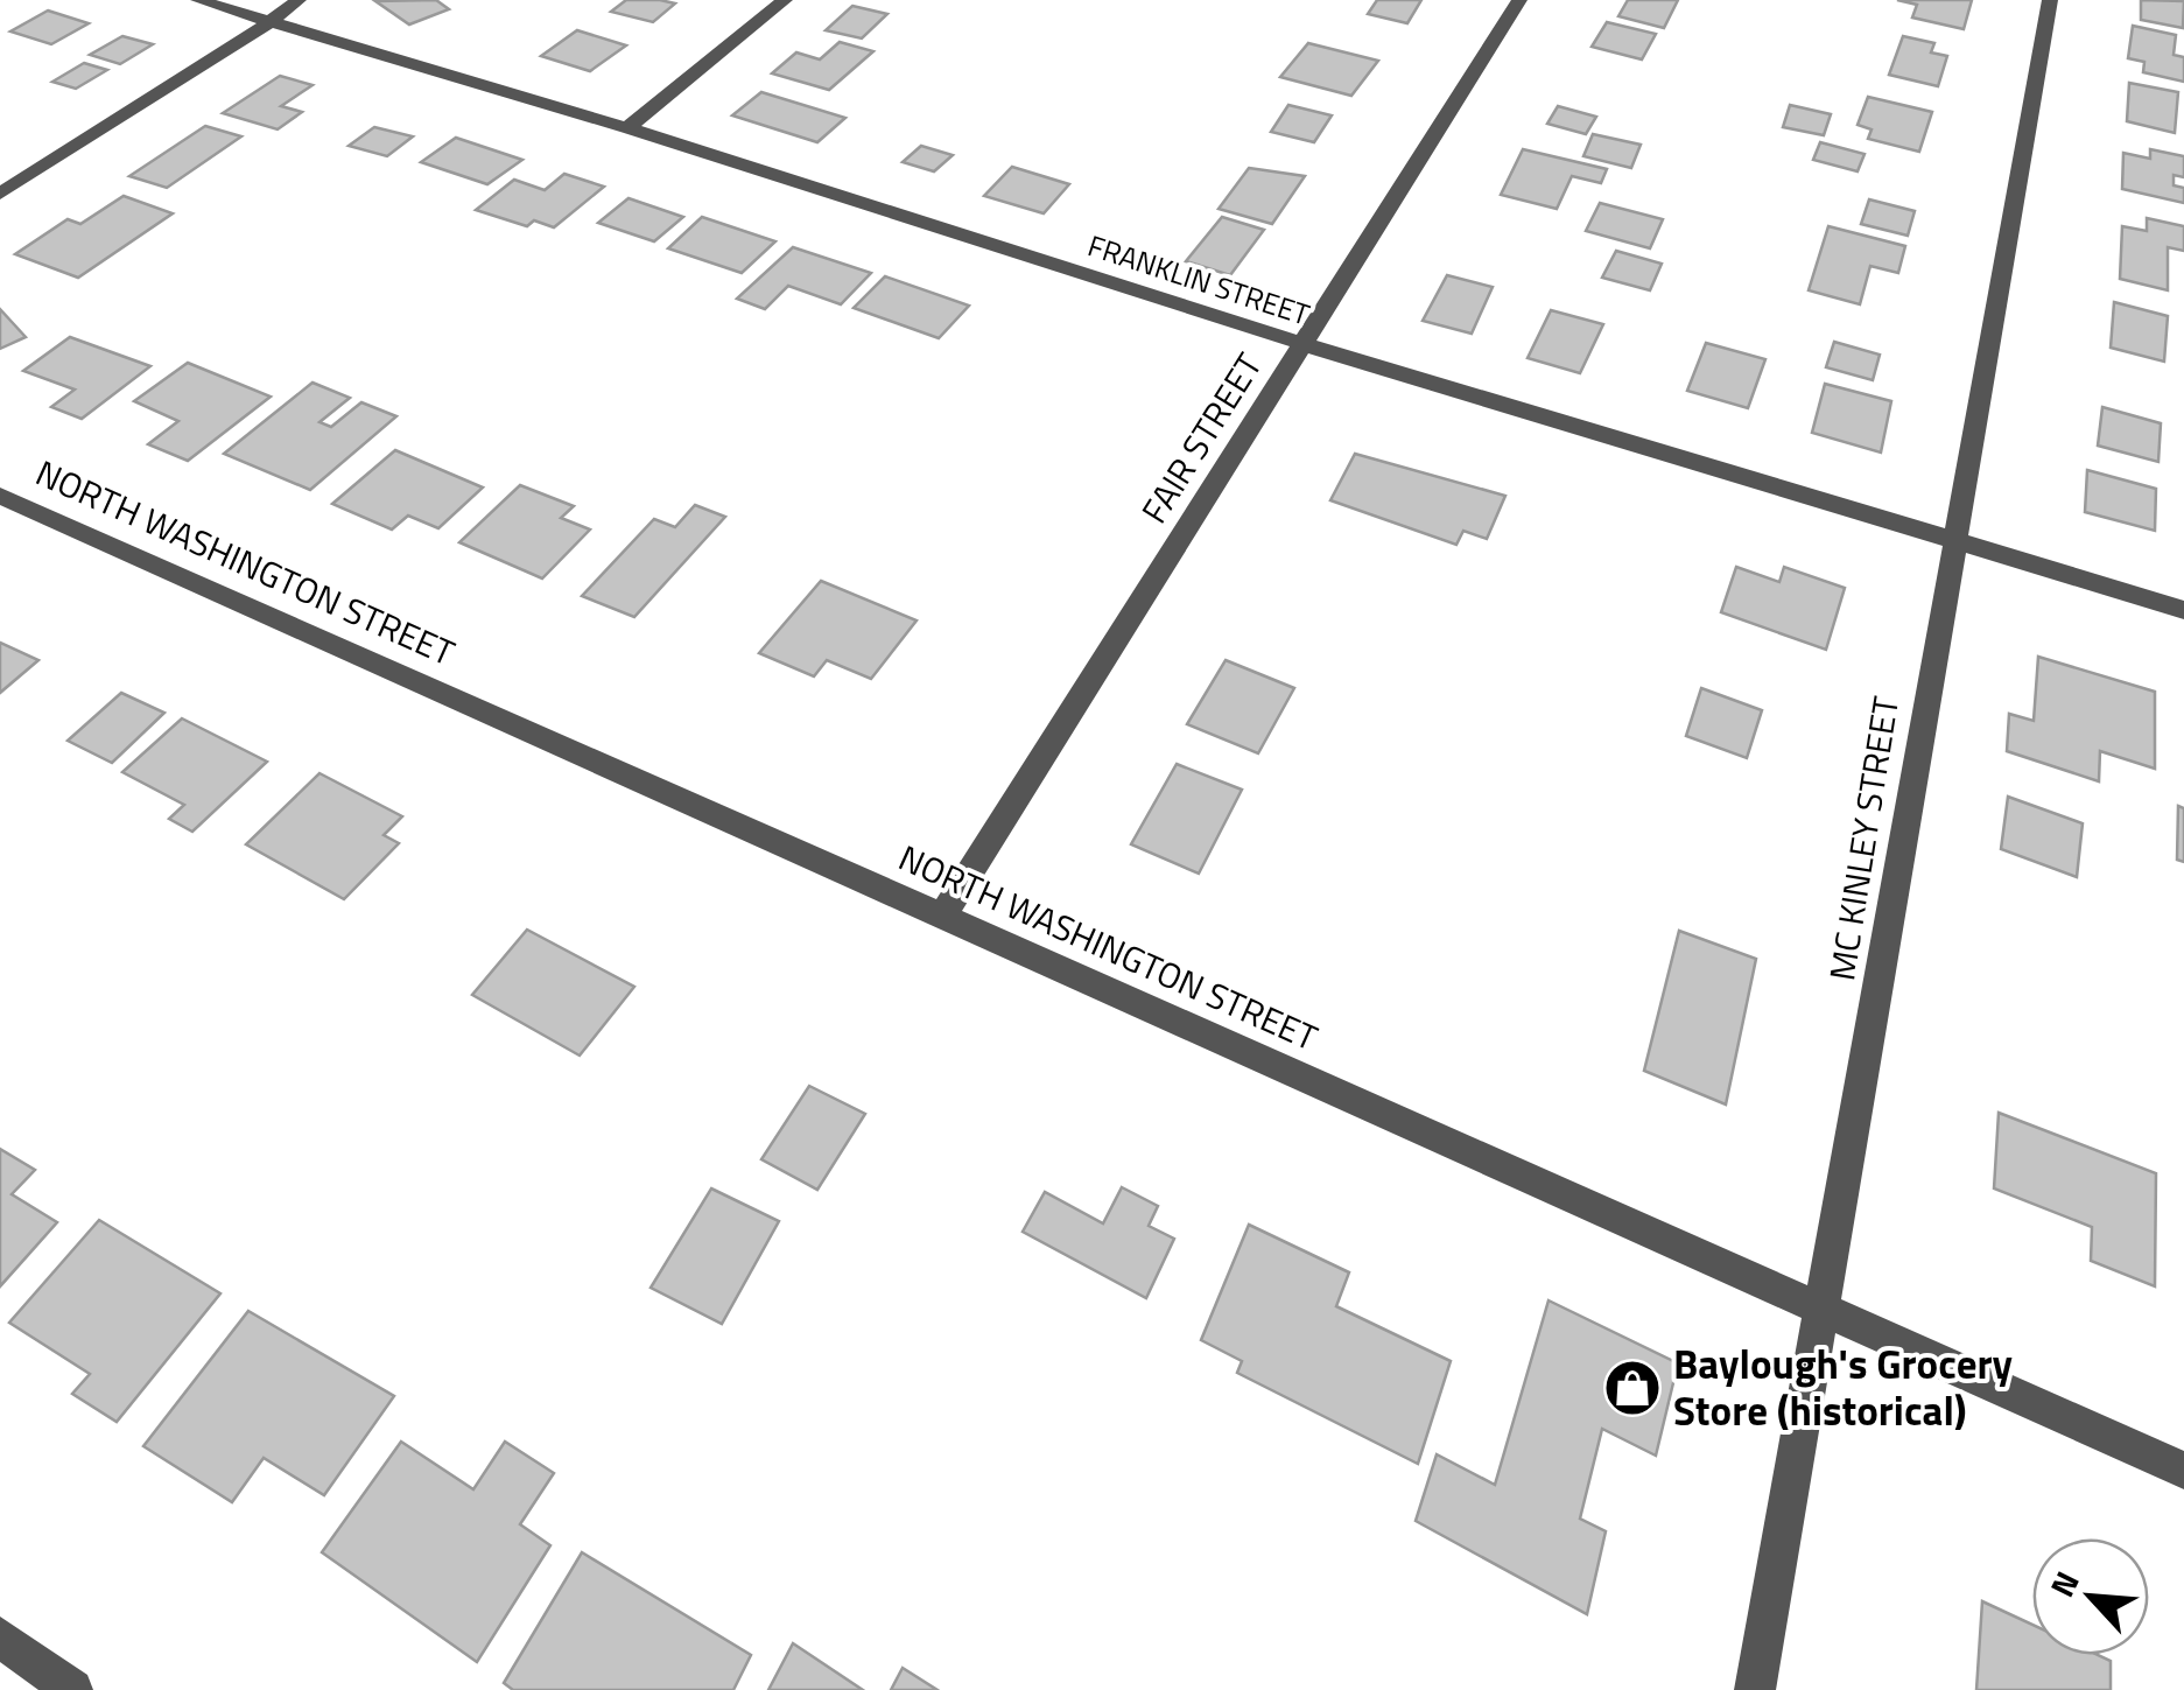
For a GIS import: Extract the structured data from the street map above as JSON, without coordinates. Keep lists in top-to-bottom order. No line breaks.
{"streets":{"street":["FRANKLIN STREET","FAIR STREET","NORTH WASHINGTON STREET","MC KINLEY STREET"]},"crossings":[["FRANKLIN STREET","FAIR STREET"],["FRANKLIN STREET","MC KINLEY STREET"],["FAIR STREET","NORTH WASHINGTON STREET"],["NORTH WASHINGTON STREET","MC KINLEY STREET"]],"places":{"shop":["Baylough's Grocery Store (historical)"]},"north":"top left"}
